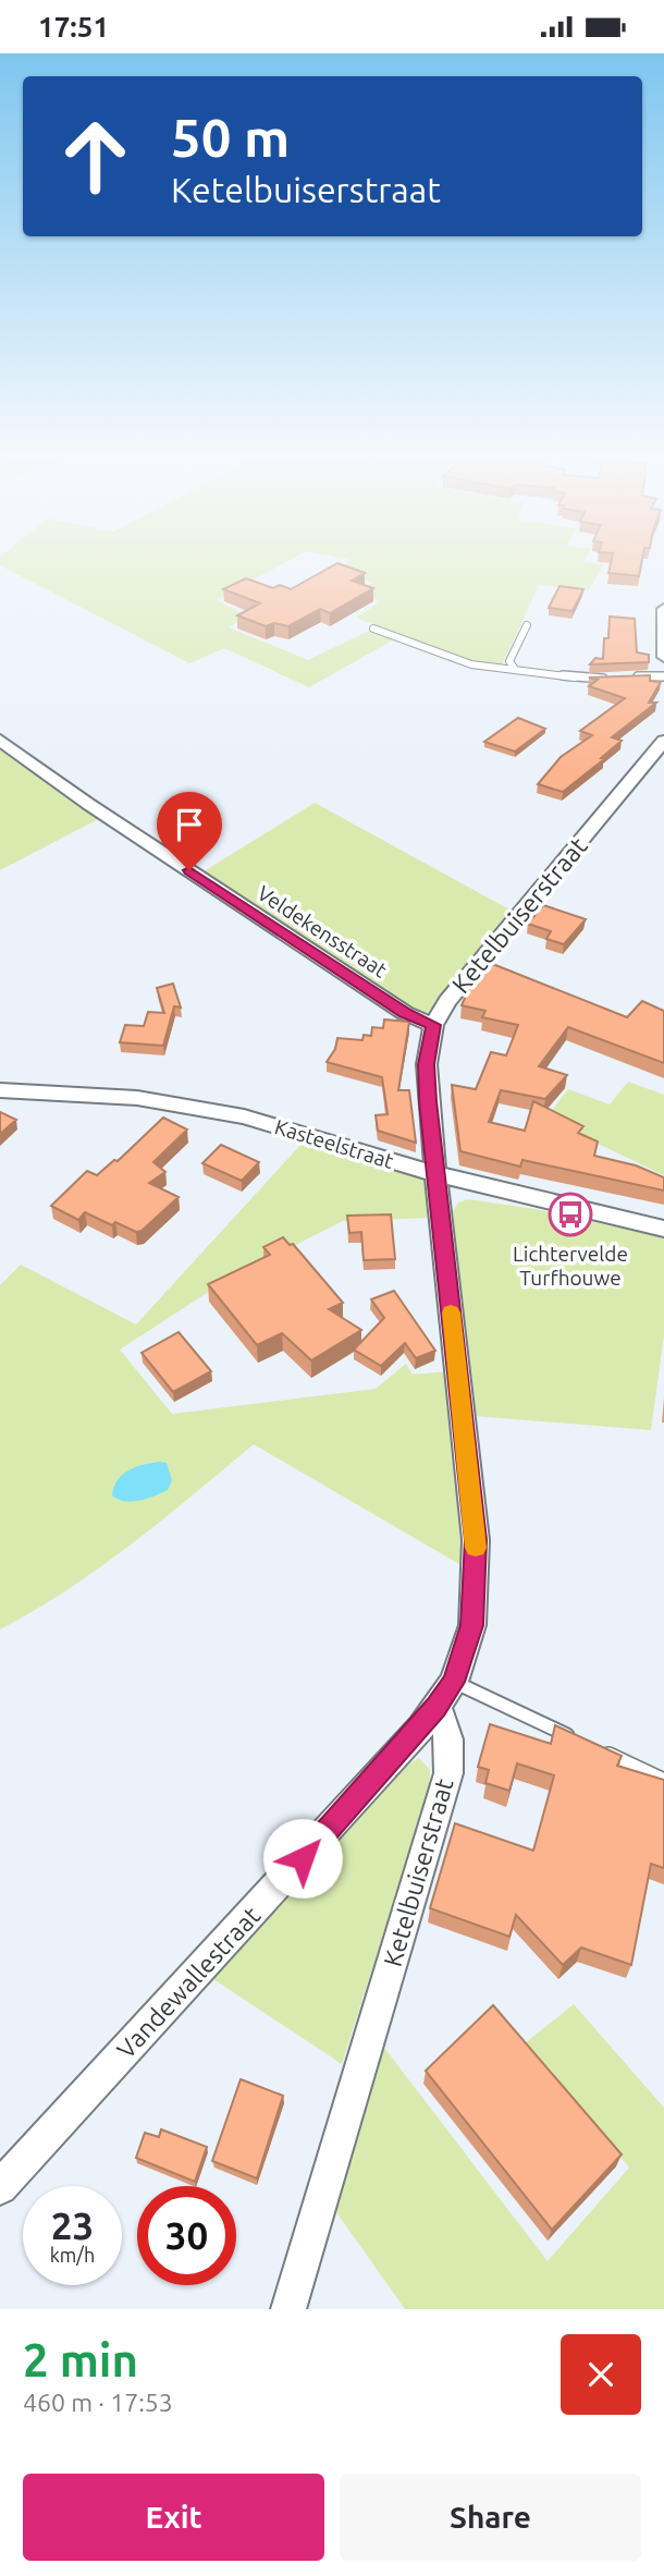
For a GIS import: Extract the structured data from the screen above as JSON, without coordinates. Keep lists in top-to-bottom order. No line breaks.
{"streets":{"street":["Ketelbuiserstraat","Veldekensstraat","Kasteelstraat","Vandewallestraat"]},"crossings":[["Ketelbuiserstraat","Veldekensstraat"],["Ketelbuiserstraat","Kasteelstraat"],["Ketelbuiserstraat","Vandewallestraat"]],"places":{"bus stop":["Lichtervelde Turfhouwe"]},"page":{"status":"17:51","turn":["50 m","Ketelbuiserstraat"],"speed":"23 km/h","limit":"30","heading":["2 min","460 m · 17:53"],"buttons":["Exit","Share"]}}
